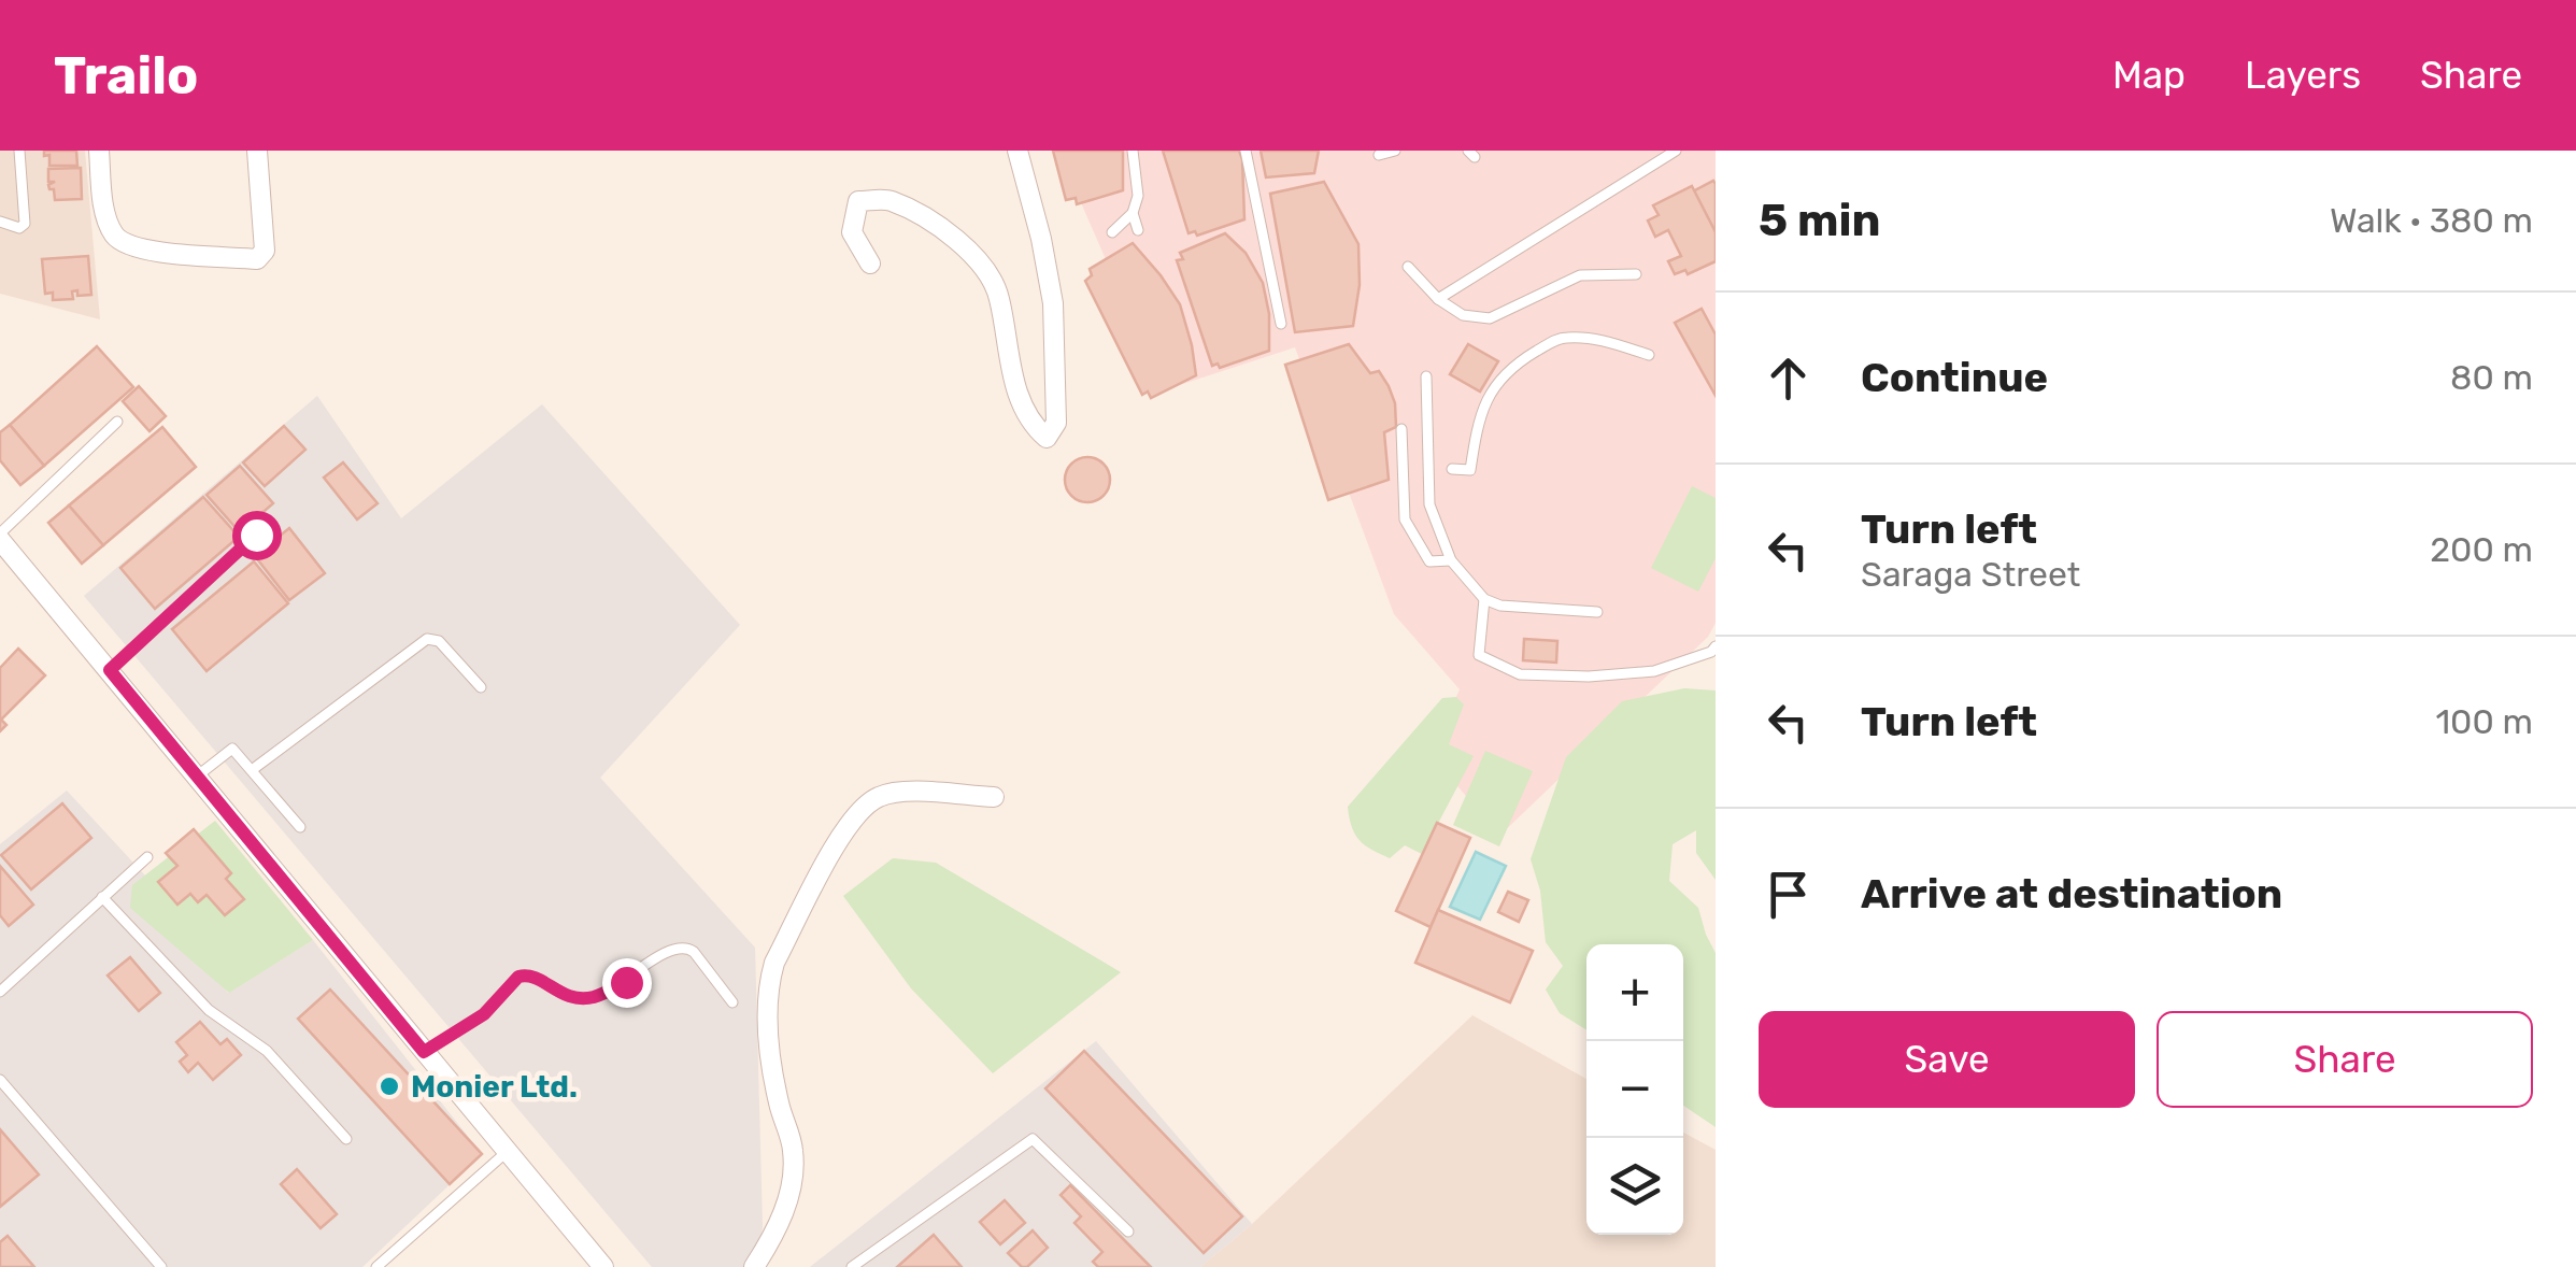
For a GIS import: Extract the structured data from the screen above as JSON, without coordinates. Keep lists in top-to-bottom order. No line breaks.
{"places":["Monier Ltd."],"page":{"header":"Trailo","nav":["Map","Layers","Share"],"heading":["5 min","Walk · 380 m"],"list":[["Continue","80 m"],["Turn left","Saraga Street","200 m"],["Turn left","100 m"],"Arrive at destination"],"map_buttons":["+","−"],"buttons":["Save","Share"]}}
